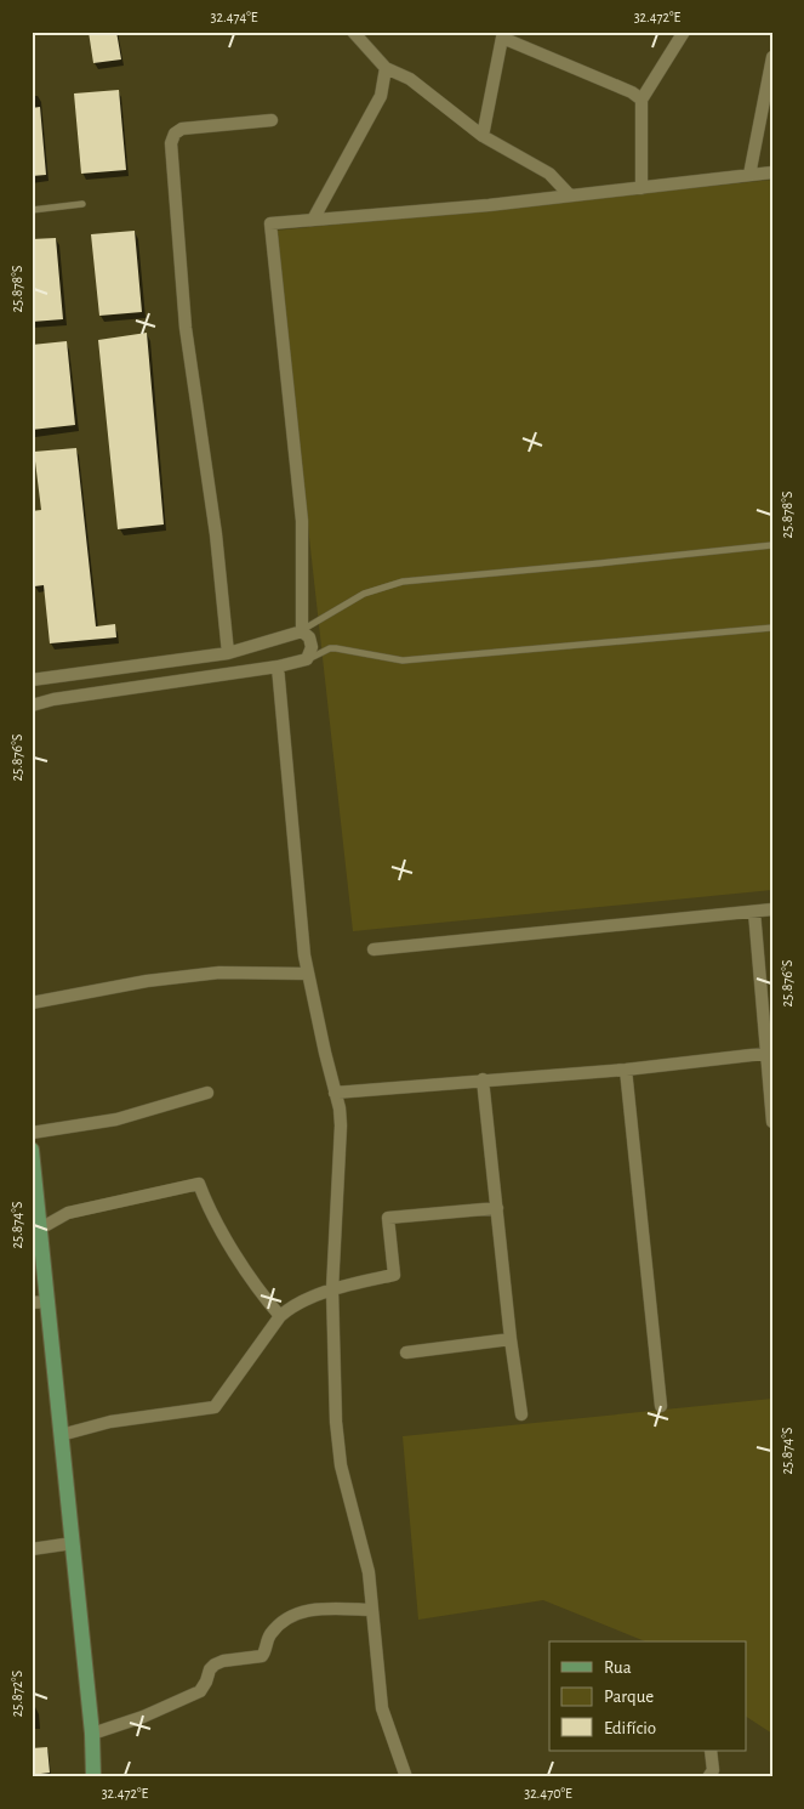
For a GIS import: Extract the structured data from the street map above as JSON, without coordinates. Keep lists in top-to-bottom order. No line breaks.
{"legend":["Rua","Parque","Edifício"],"coordinates":["32.474°E","32.472°E","25.878°S","25.876°S","25.874°S","25.872°S","32.470°E"]}
